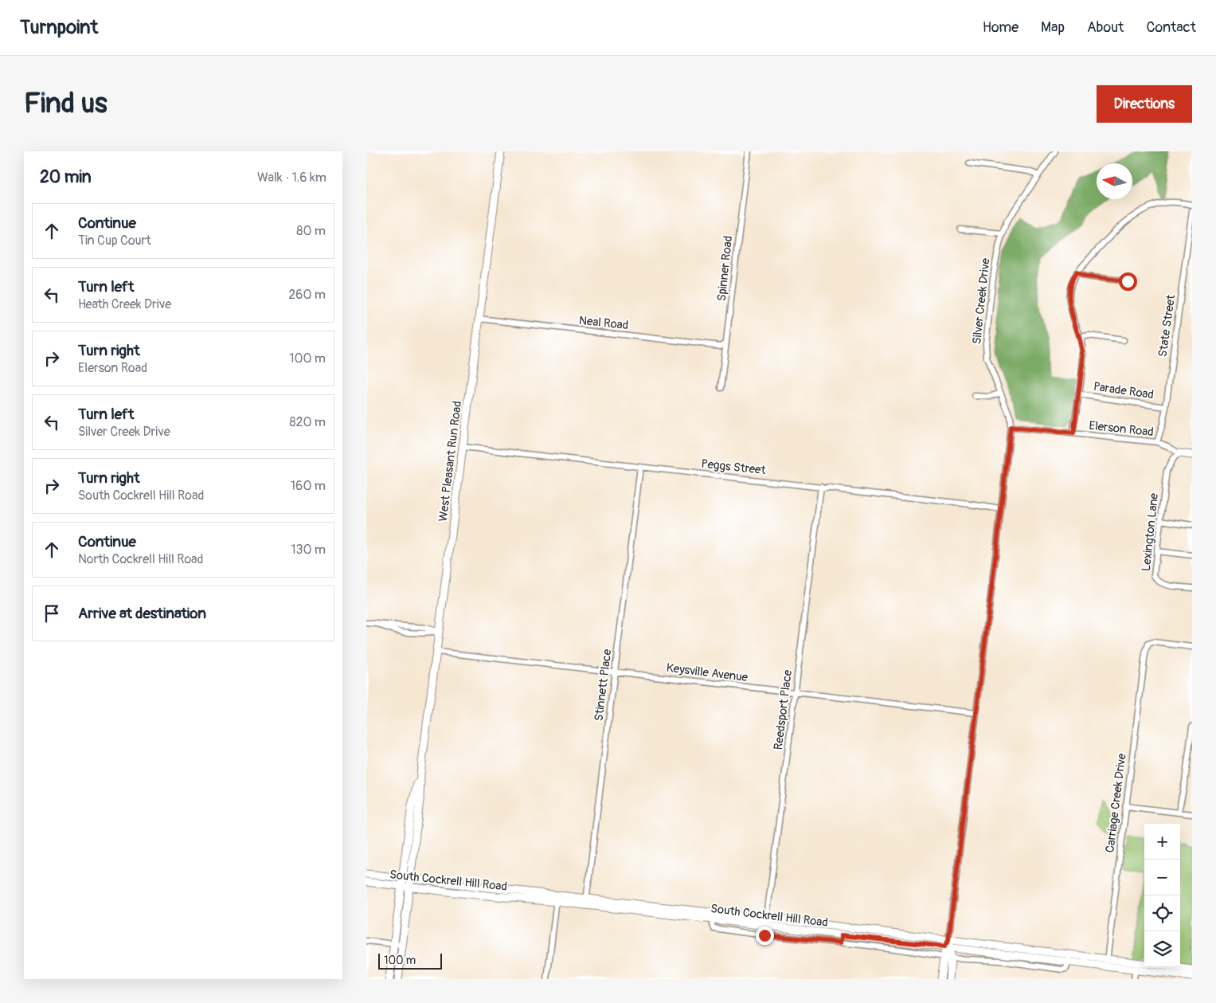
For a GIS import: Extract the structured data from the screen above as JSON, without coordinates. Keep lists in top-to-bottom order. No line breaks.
{"streets":{"main road":["Silver Creek Drive","West Pleasant Run Road","South Cockrell Hill Road"],"street":["Spinner Road","Neal Road","State Street","Parade Road","Elerson Road","Peggs Street","Lexington Lane","Keysville Avenue","Stinnett Place","Reedsport Place","Carriage Creek Drive"]},"crossings":[["Spinner Road","Neal Road"],["Silver Creek Drive","Elerson Road"],["Silver Creek Drive","Peggs Street"],["Silver Creek Drive","Keysville Avenue"],["Silver Creek Drive","South Cockrell Hill Road"],["Neal Road","West Pleasant Run Road"],["State Street","Parade Road"],["State Street","Elerson Road"],["Elerson Road","Lexington Lane"],["West Pleasant Run Road","Peggs Street"],["West Pleasant Run Road","Keysville Avenue"],["West Pleasant Run Road","South Cockrell Hill Road"],["Peggs Street","Stinnett Place"],["Peggs Street","Reedsport Place"],["Keysville Avenue","Stinnett Place"],["Keysville Avenue","Reedsport Place"],["Stinnett Place","South Cockrell Hill Road"],["Reedsport Place","South Cockrell Hill Road"],["Carriage Creek Drive","South Cockrell Hill Road"]],"scale_bar":"100 m","north":"left","page":{"header":"Turnpoint","nav":["Home","Map","About","Contact"],"buttons":"Directions","title":"Find us","heading":["20 min","Walk · 1.6 km"],"list":[["Continue","Tin Cup Court","80 m"],["Turn left","Heath Creek Drive","260 m"],["Turn right","Elerson Road","100 m"],["Turn left","Silver Creek Drive","820 m"],["Turn right","South Cockrell Hill Road","160 m"],["Continue","North Cockrell Hill Road","130 m"],"Arrive at destination"],"map_buttons":["+","−"],"scale":"100 m"}}
